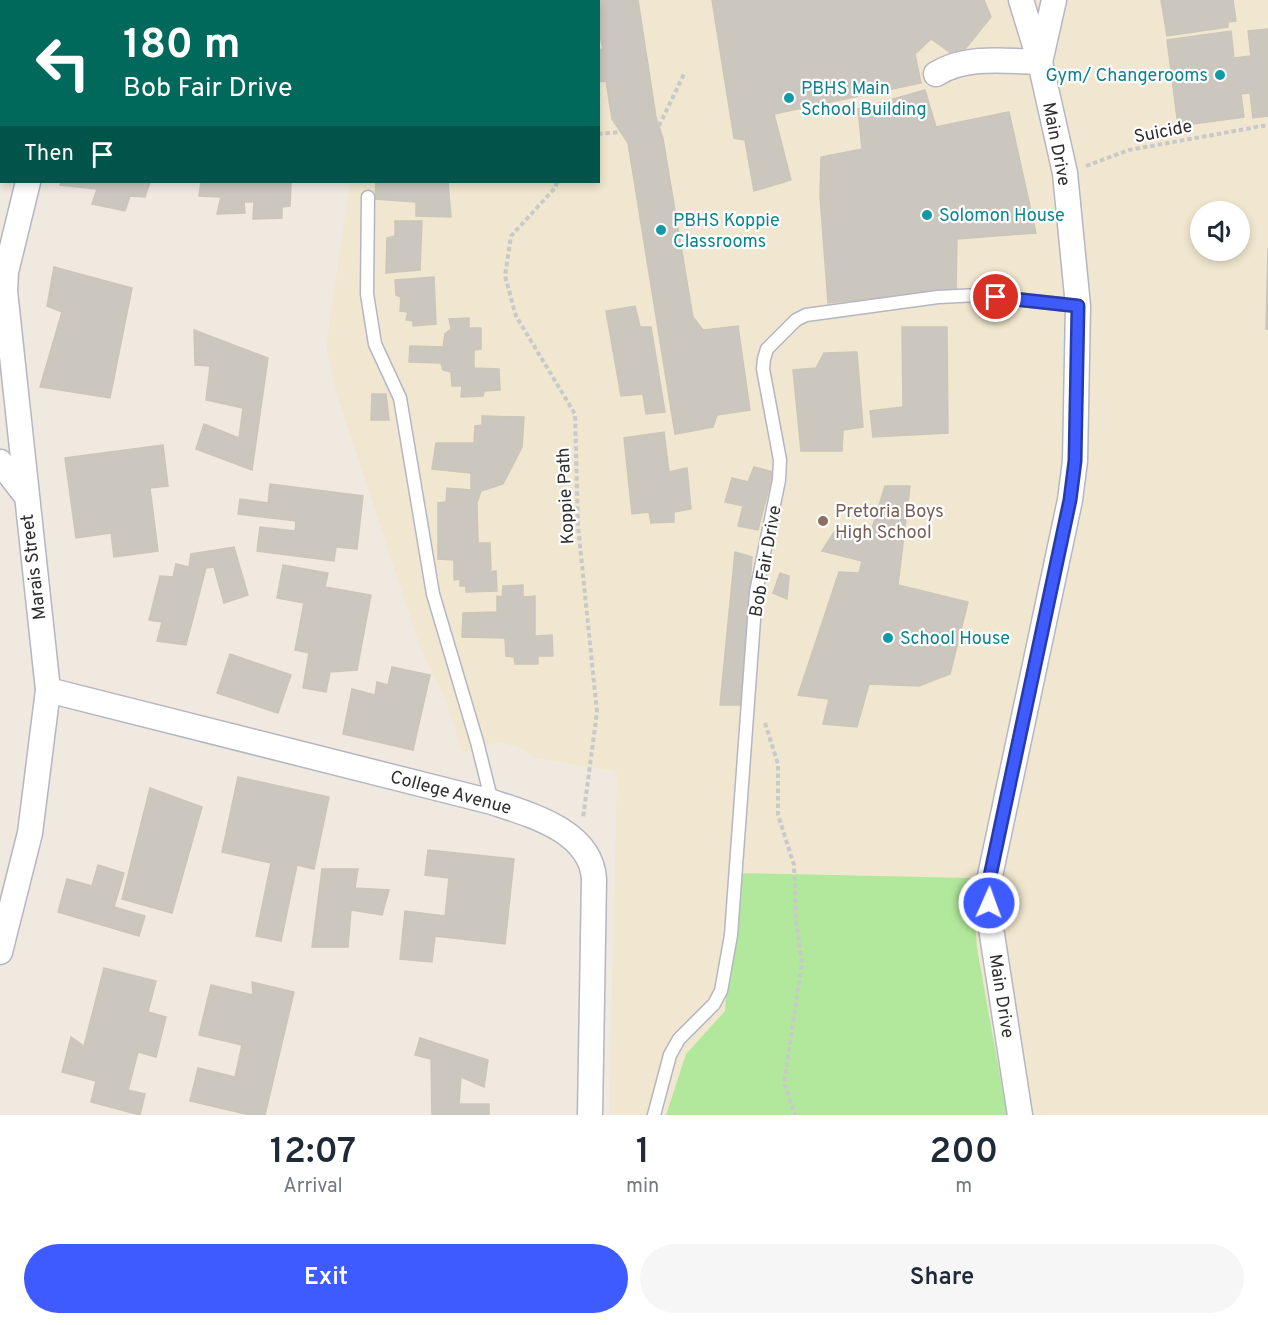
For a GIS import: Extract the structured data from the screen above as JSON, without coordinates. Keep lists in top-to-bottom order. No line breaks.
{"streets":{"street":["Main Drive","Marais Street","College Avenue"],"lane":["Bob Fair Drive"],"path":["Suicide","Koppie Path"]},"crossings":[["Suicide","Main Drive"],["Main Drive","Bob Fair Drive"],["Koppie Path","College Avenue"],["Marais Street","College Avenue"]],"places":["Gym/ Changerooms","PBHS Main School Building","Solomon House","PBHS Koppie Classrooms","Pretoria Boys High School","School House"],"page":{"turn":["180 m","Bob Fair Drive"],"then":"Then","eta":["12:07","Arrival","1","min","200","m"],"buttons":["Exit","Share"]}}
